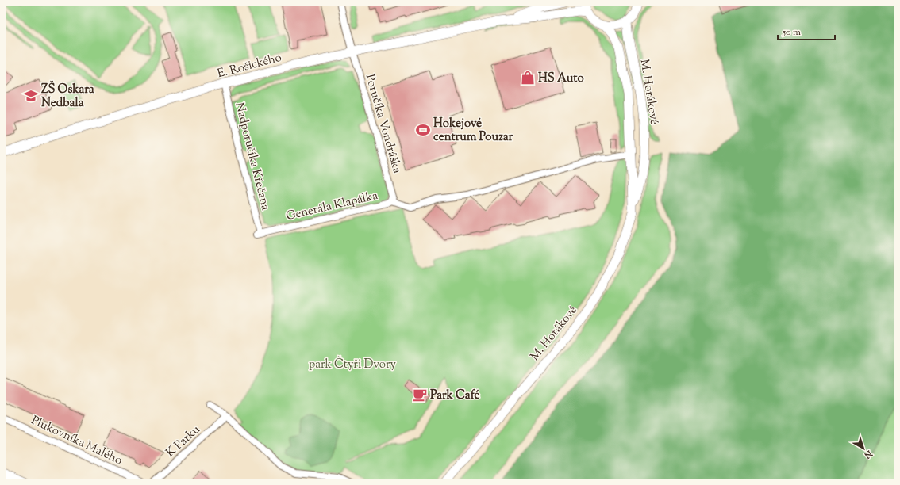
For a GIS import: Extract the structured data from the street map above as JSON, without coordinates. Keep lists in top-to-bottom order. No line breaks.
{"streets":{"street":["E. Rošického","M. Horákové","Poručíka Vondráška","Nadporučíka Křečana","Generála Klapálka","Plukovníka Malého","K Parku"]},"crossings":[["E. Rošického","M. Horákové"],["E. Rošického","Poručíka Vondráška"],["E. Rošického","Nadporučíka Křečana"],["Poručíka Vondráška","Generála Klapálka"],["Nadporučíka Křečana","Generála Klapálka"]],"parks":["park Čtyři Dvory"],"places":{"shop":["HS Auto"],"school or university":["ZŠ Oskara Nedbala"],"sports":["Hokejové centrum Pouzar"],"cafe":["Park Café"]},"scale_bar":"50 m","north":"bottom right"}
